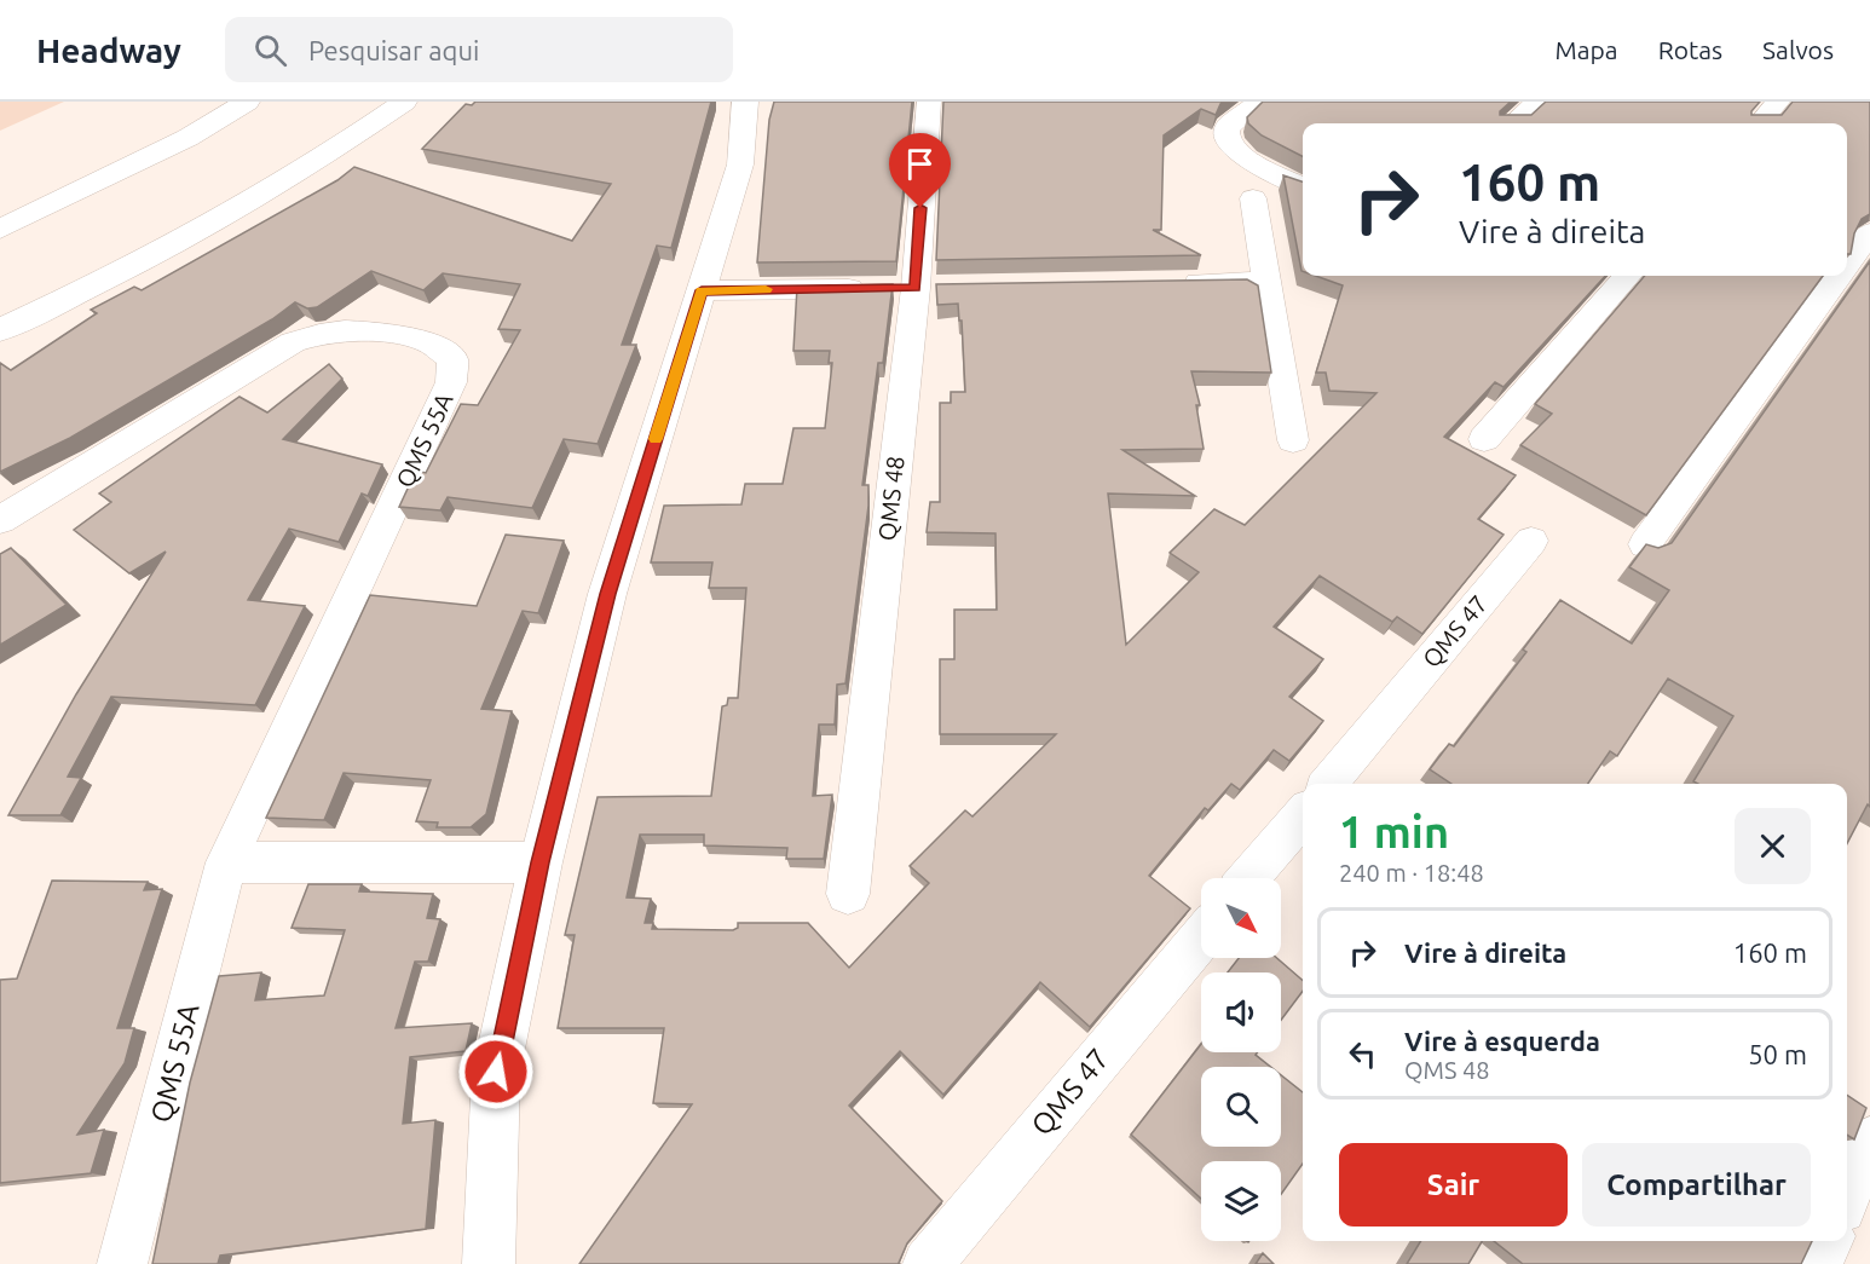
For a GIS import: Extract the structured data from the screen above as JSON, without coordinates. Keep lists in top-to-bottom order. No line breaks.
{"streets":{"street":["QMS 55A","QMS 48","QMS 47"]},"north":"bottom right","page":{"header":"Headway","search":"Pesquisar aqui","nav":["Mapa","Rotas","Salvos"],"turn":["160 m","Vire à direita"],"heading":["1 min","240 m · 18:48"],"list":[{"name":"Vire à direita","value":"160 m"},{"name":"Vire à esquerda","note":"QMS 48","value":"50 m"}],"buttons":["Sair","Compartilhar"]}}
